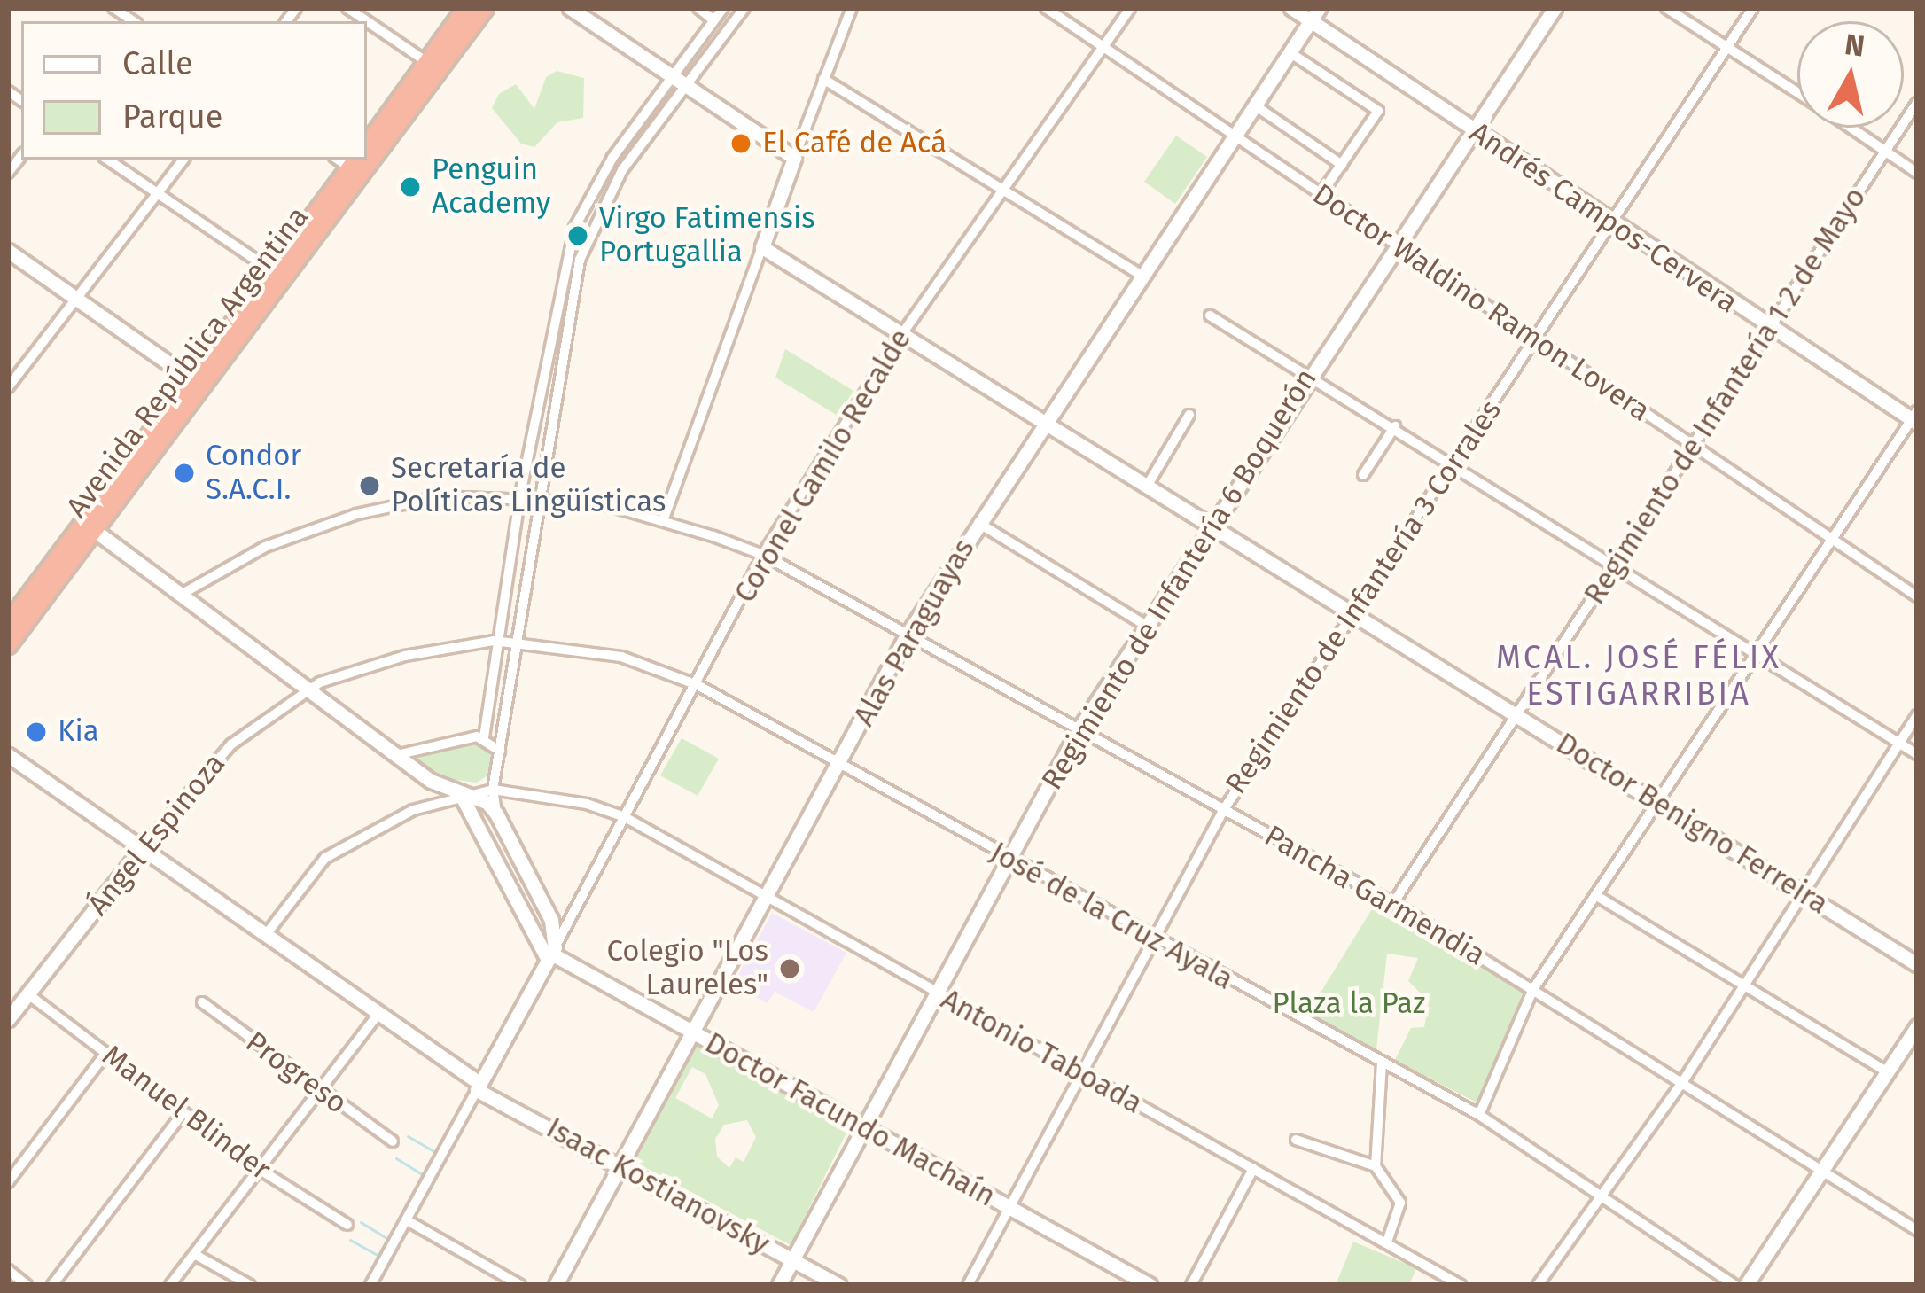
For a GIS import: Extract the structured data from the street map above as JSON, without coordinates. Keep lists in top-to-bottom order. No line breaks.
{"streets":{"highway":["Avenida República Argentina"],"street":["Andrés Campos-Cervera","Doctor Waldino Ramon Lovera","Regimiento de Infantería 1 2 de Mayo","Coronel Camilo Recalde","Regimiento de Infantería 6 Boquerón","Regimiento de Infantería 3 Corrales","Alas Paraguayas","Doctor Benigno Ferreira","Ángel Espinoza","Pancha Garmendia","José de la Cruz Ayala","Antonio Taboada","Progreso","Manuel Blinder","Doctor Facundo Machaín","Isaac Kostianovsky"]},"crossings":[["Andrés Campos-Cervera","Regimiento de Infantería 1 2 de Mayo"],["Andrés Campos-Cervera","Regimiento de Infantería 6 Boquerón"],["Andrés Campos-Cervera","Regimiento de Infantería 3 Corrales"],["Andrés Campos-Cervera","Alas Paraguayas"],["Doctor Waldino Ramon Lovera","Regimiento de Infantería 1 2 de Mayo"],["Doctor Waldino Ramon Lovera","Coronel Camilo Recalde"],["Doctor Waldino Ramon Lovera","Regimiento de Infantería 6 Boquerón"],["Doctor Waldino Ramon Lovera","Regimiento de Infantería 3 Corrales"],["Doctor Waldino Ramon Lovera","Alas Paraguayas"],["Regimiento de Infantería 1 2 de Mayo","Doctor Benigno Ferreira"],["Regimiento de Infantería 1 2 de Mayo","Pancha Garmendia"],["Coronel Camilo Recalde","Doctor Benigno Ferreira"],["Coronel Camilo Recalde","Pancha Garmendia"],["Coronel Camilo Recalde","José de la Cruz Ayala"],["Coronel Camilo Recalde","Antonio Taboada"],["Coronel Camilo Recalde","Doctor Facundo Machaín"],["Coronel Camilo Recalde","Isaac Kostianovsky"],["Regimiento de Infantería 6 Boquerón","Doctor Benigno Ferreira"],["Regimiento de Infantería 6 Boquerón","Pancha Garmendia"],["Regimiento de Infantería 6 Boquerón","José de la Cruz Ayala"],["Regimiento de Infantería 6 Boquerón","Antonio Taboada"],["Regimiento de Infantería 6 Boquerón","Doctor Facundo Machaín"],["Regimiento de Infantería 6 Boquerón","Isaac Kostianovsky"],["Regimiento de Infantería 3 Corrales","Doctor Benigno Ferreira"],["Regimiento de Infantería 3 Corrales","Pancha Garmendia"],["Regimiento de Infantería 3 Corrales","José de la Cruz Ayala"],["Regimiento de Infantería 3 Corrales","Antonio Taboada"],["Regimiento de Infantería 3 Corrales","Doctor Facundo Machaín"],["Alas Paraguayas","Doctor Benigno Ferreira"],["Alas Paraguayas","Pancha Garmendia"],["Alas Paraguayas","José de la Cruz Ayala"],["Alas Paraguayas","Antonio Taboada"],["Alas Paraguayas","Doctor Facundo Machaín"],["Alas Paraguayas","Isaac Kostianovsky"],["Ángel Espinoza","José de la Cruz Ayala"],["Ángel Espinoza","Manuel Blinder"]],"districts":["MCAL. JOSÉ FÉLIX ESTIGARRIBIA"],"parks":["Plaza la Paz"],"places":["El Café de Acá","Penguin Academy","Virgo Fatimensis Portugallia","Condor S.A.C.I.","Secretaría de Políticas Lingüísticas","Kia","Colegio \"Los Laureles\""],"legend":["Calle","Parque"],"north":"top"}
